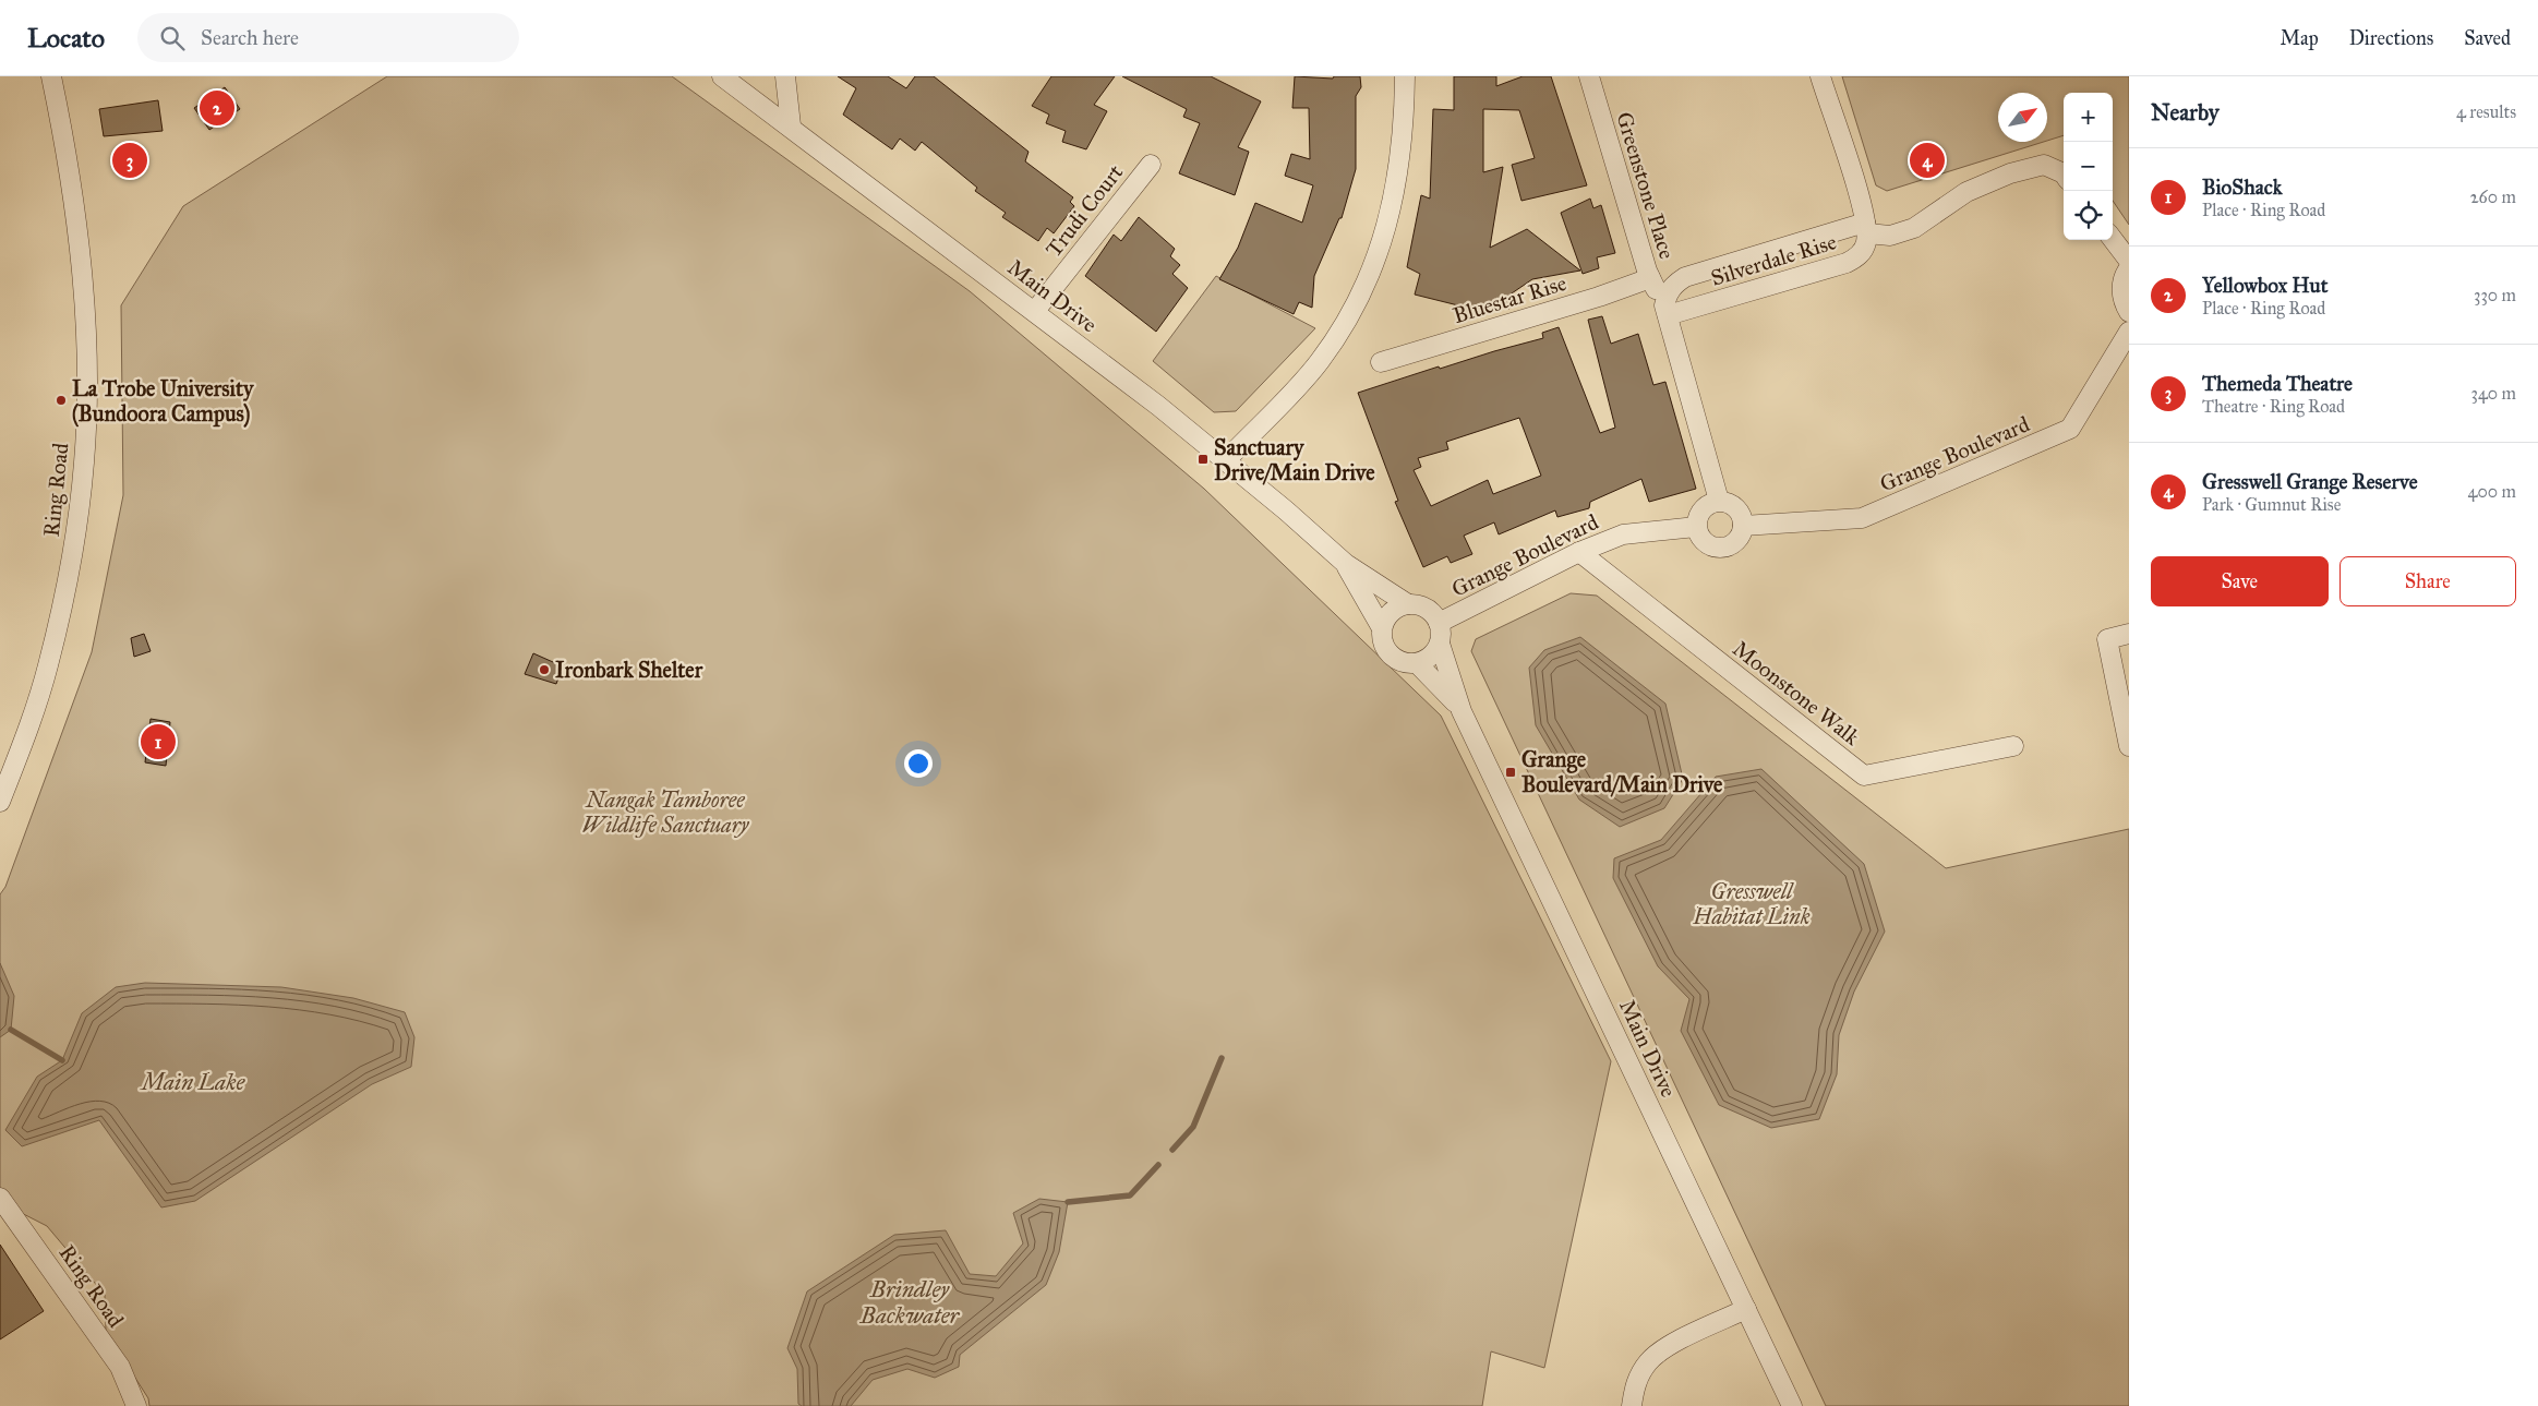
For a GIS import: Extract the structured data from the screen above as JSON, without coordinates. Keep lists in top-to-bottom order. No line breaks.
{"streets":{"street":["Greenstone Place","Trudi Court","Silverdale Rise","Main Drive","Bluestar Rise","Grange Boulevard","Ring Road","Moonstone Walk"]},"crossings":[["Greenstone Place","Silverdale Rise"],["Greenstone Place","Bluestar Rise"],["Trudi Court","Main Drive"],["Main Drive","Grange Boulevard"],["Grange Boulevard","Moonstone Walk"]],"water":["Main Lake","Brindley Backwater"],"parks":["Nangak Tamboree Wildlife Sanctuary","Gresswell Habitat Link"],"places":{"other":["La Trobe University (Bundoora Campus)","Ironbark Shelter"],"transit":["Sanctuary Drive/Main Drive","Grange Boulevard/Main Drive"]},"north":"top right","page":{"header":"Locato","search":"Search here","nav":["Map","Directions","Saved"],"heading":["Nearby","4 results"],"pins":["2","3","4","1"],"map_buttons":["+","−"],"list":[{"mark":"1","name":"BioShack","note":"Place · Ring Road","value":"260 m"},{"mark":"2","name":"Yellowbox Hut","note":"Place · Ring Road","value":"330 m"},{"mark":"3","name":"Themeda Theatre","note":"Theatre · Ring Road","value":"340 m"},{"mark":"4","name":"Gresswell Grange Reserve","note":"Park · Gumnut Rise","value":"400 m"}],"buttons":["Save","Share"]}}
